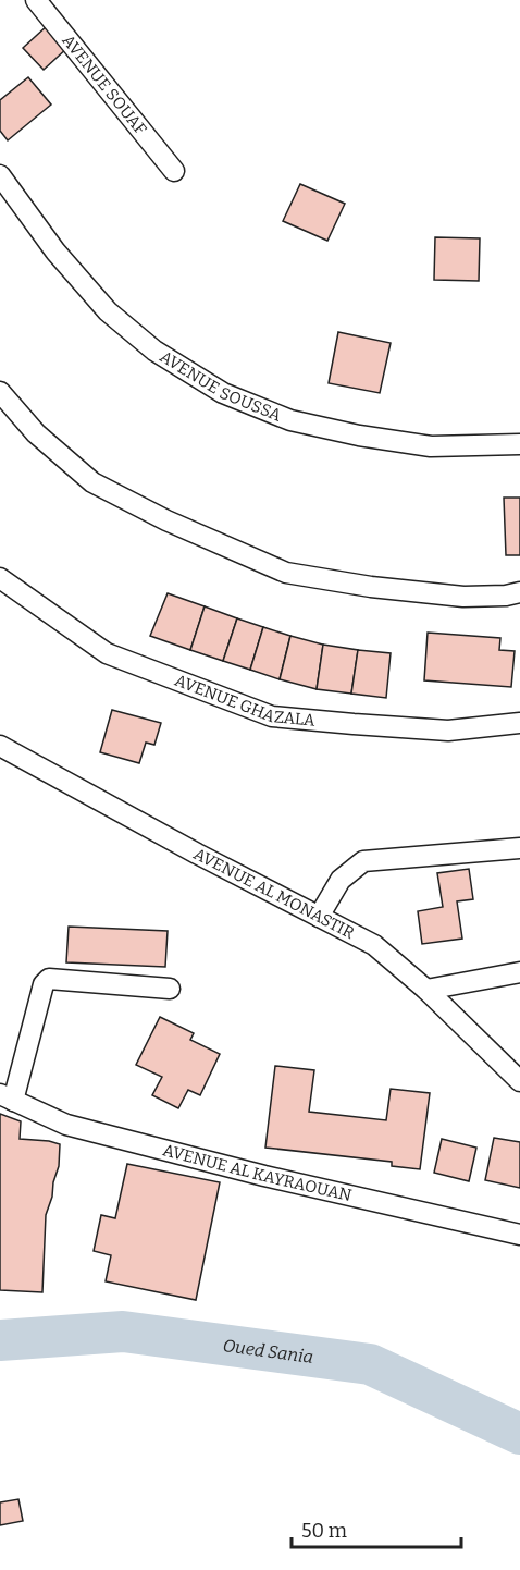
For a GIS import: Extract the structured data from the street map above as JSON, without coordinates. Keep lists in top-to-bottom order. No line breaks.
{"streets":{"street":["AVENUE SOUAF","AVENUE SOUSSA","AVENUE GHAZALA","AVENUE AL MONASTIR","AVENUE AL KAYRAOUAN"]},"water":["Oued Sania"],"scale_bar":"50 m"}
